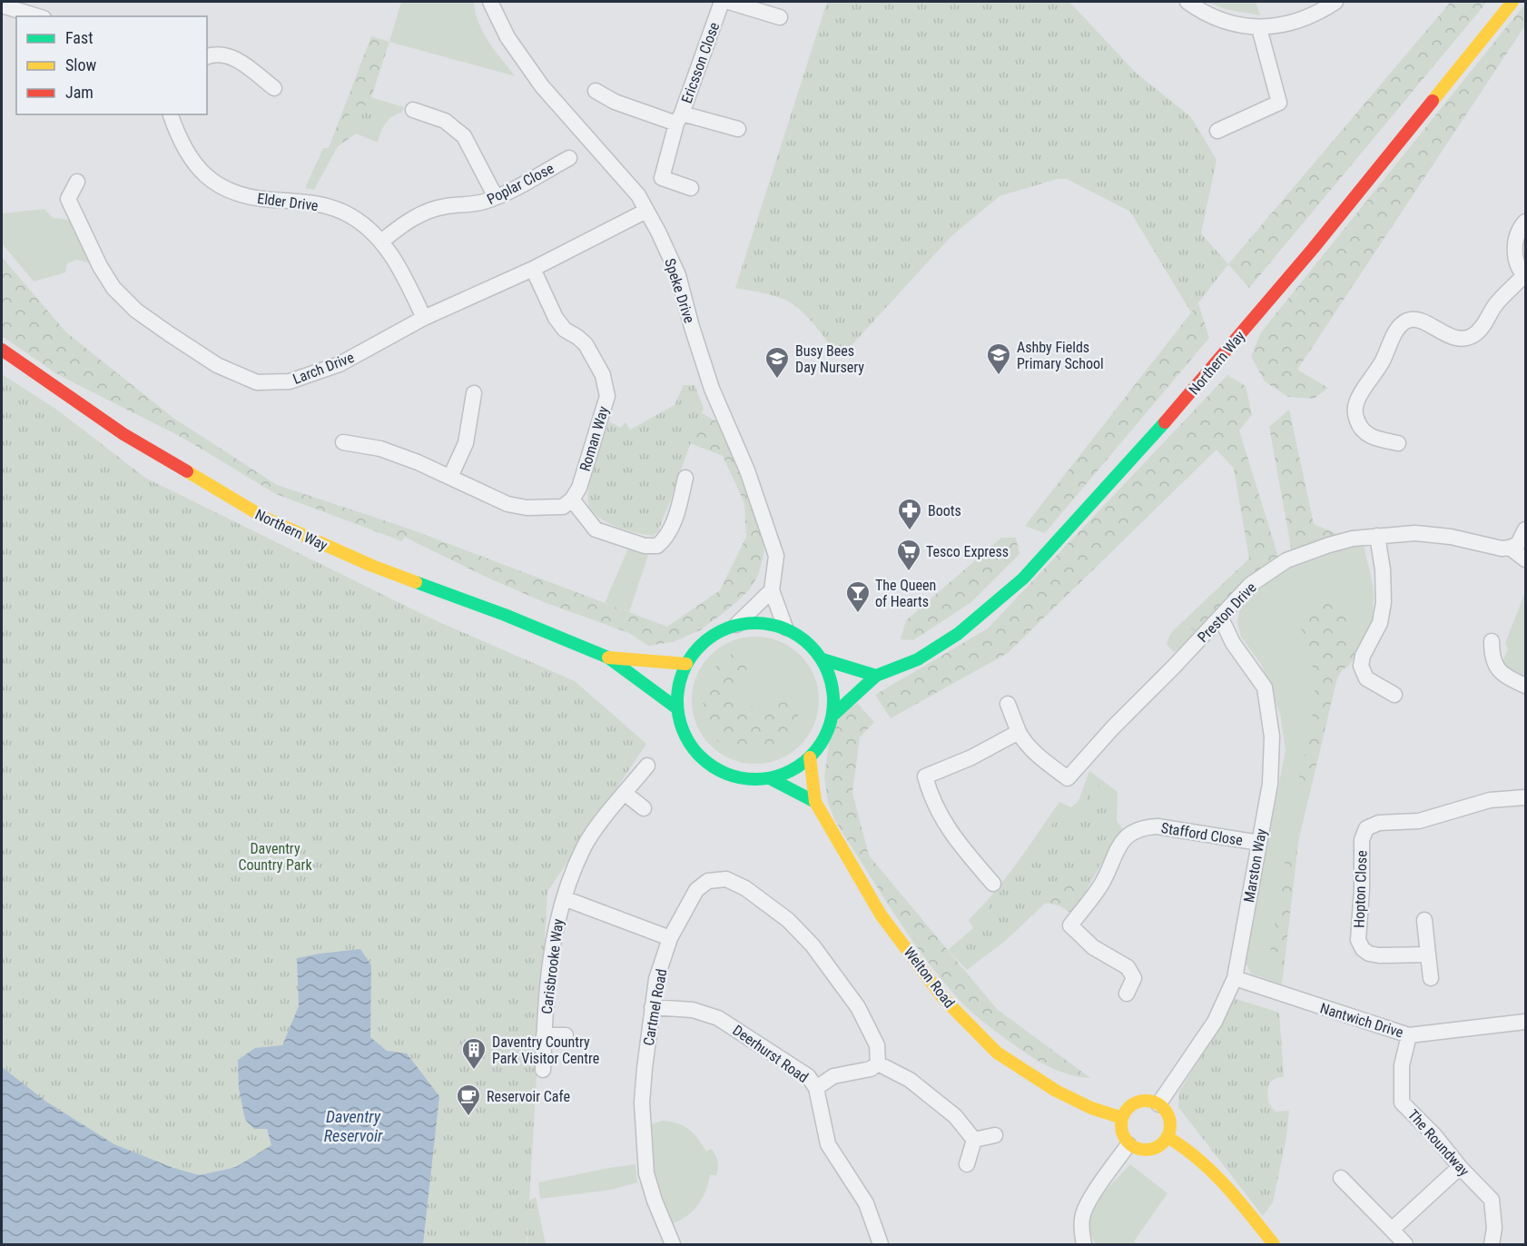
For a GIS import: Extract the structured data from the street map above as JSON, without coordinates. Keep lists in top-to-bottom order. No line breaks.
{"streets":{"main road":["Northern Way","Welton Road"],"street":["Ericsson Close","Poplar Close","Elder Drive","Speke Drive","Larch Drive","Roman Way","Preston Drive","Stafford Close","Marston Way","Hopton Close","Carisbrooke Way","Cartmel Road","Nantwich Drive","Deerhurst Road","The Roundway"]},"crossings":[["Poplar Close","Elder Drive"],["Elder Drive","Larch Drive"],["Speke Drive","Larch Drive"],["Speke Drive","Welton Road"],["Larch Drive","Roman Way"],["Preston Drive","Marston Way"],["Stafford Close","Marston Way"],["Marston Way","Welton Road"],["Marston Way","Nantwich Drive"],["Carisbrooke Way","Cartmel Road"],["Cartmel Road","Deerhurst Road"],["Nantwich Drive","The Roundway"]],"water":["Daventry Reservoir"],"parks":["Daventry Country Park"],"places":{"school or university":["Ashby Fields Primary School","Busy Bees Day Nursery"],"pharmacy":["Boots"],"supermarket":["Tesco Express"],"bar":["The Queen of Hearts"],"building":["Daventry Country Park Visitor Centre"],"cafe":["Reservoir Cafe"]},"legend":["Fast","Slow","Jam"]}
